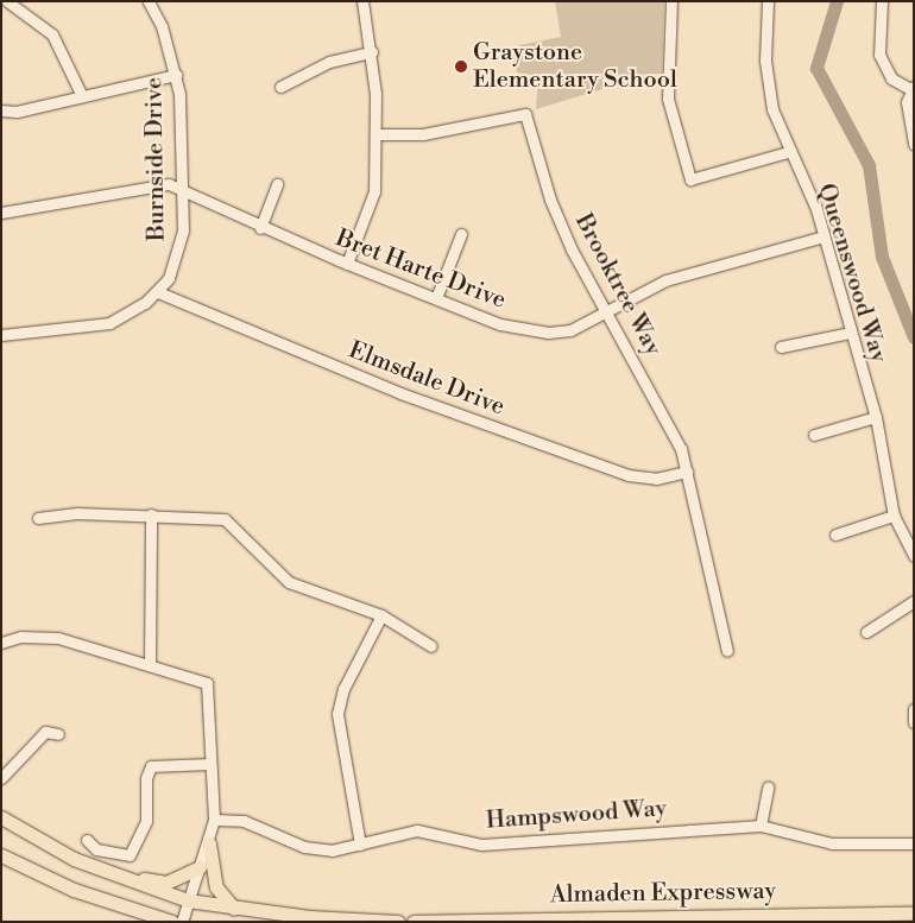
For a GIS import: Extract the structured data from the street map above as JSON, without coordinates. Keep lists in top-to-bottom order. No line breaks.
{"streets":{"main road":["Almaden Expressway"],"street":["Burnside Drive","Bret Harte Drive","Queenswood Way","Brooktree Way","Elmsdale Drive","Hampswood Way"]},"crossings":[["Burnside Drive","Bret Harte Drive"],["Burnside Drive","Elmsdale Drive"],["Bret Harte Drive","Queenswood Way"],["Bret Harte Drive","Brooktree Way"],["Brooktree Way","Elmsdale Drive"]],"places":["Graystone Elementary School"]}
